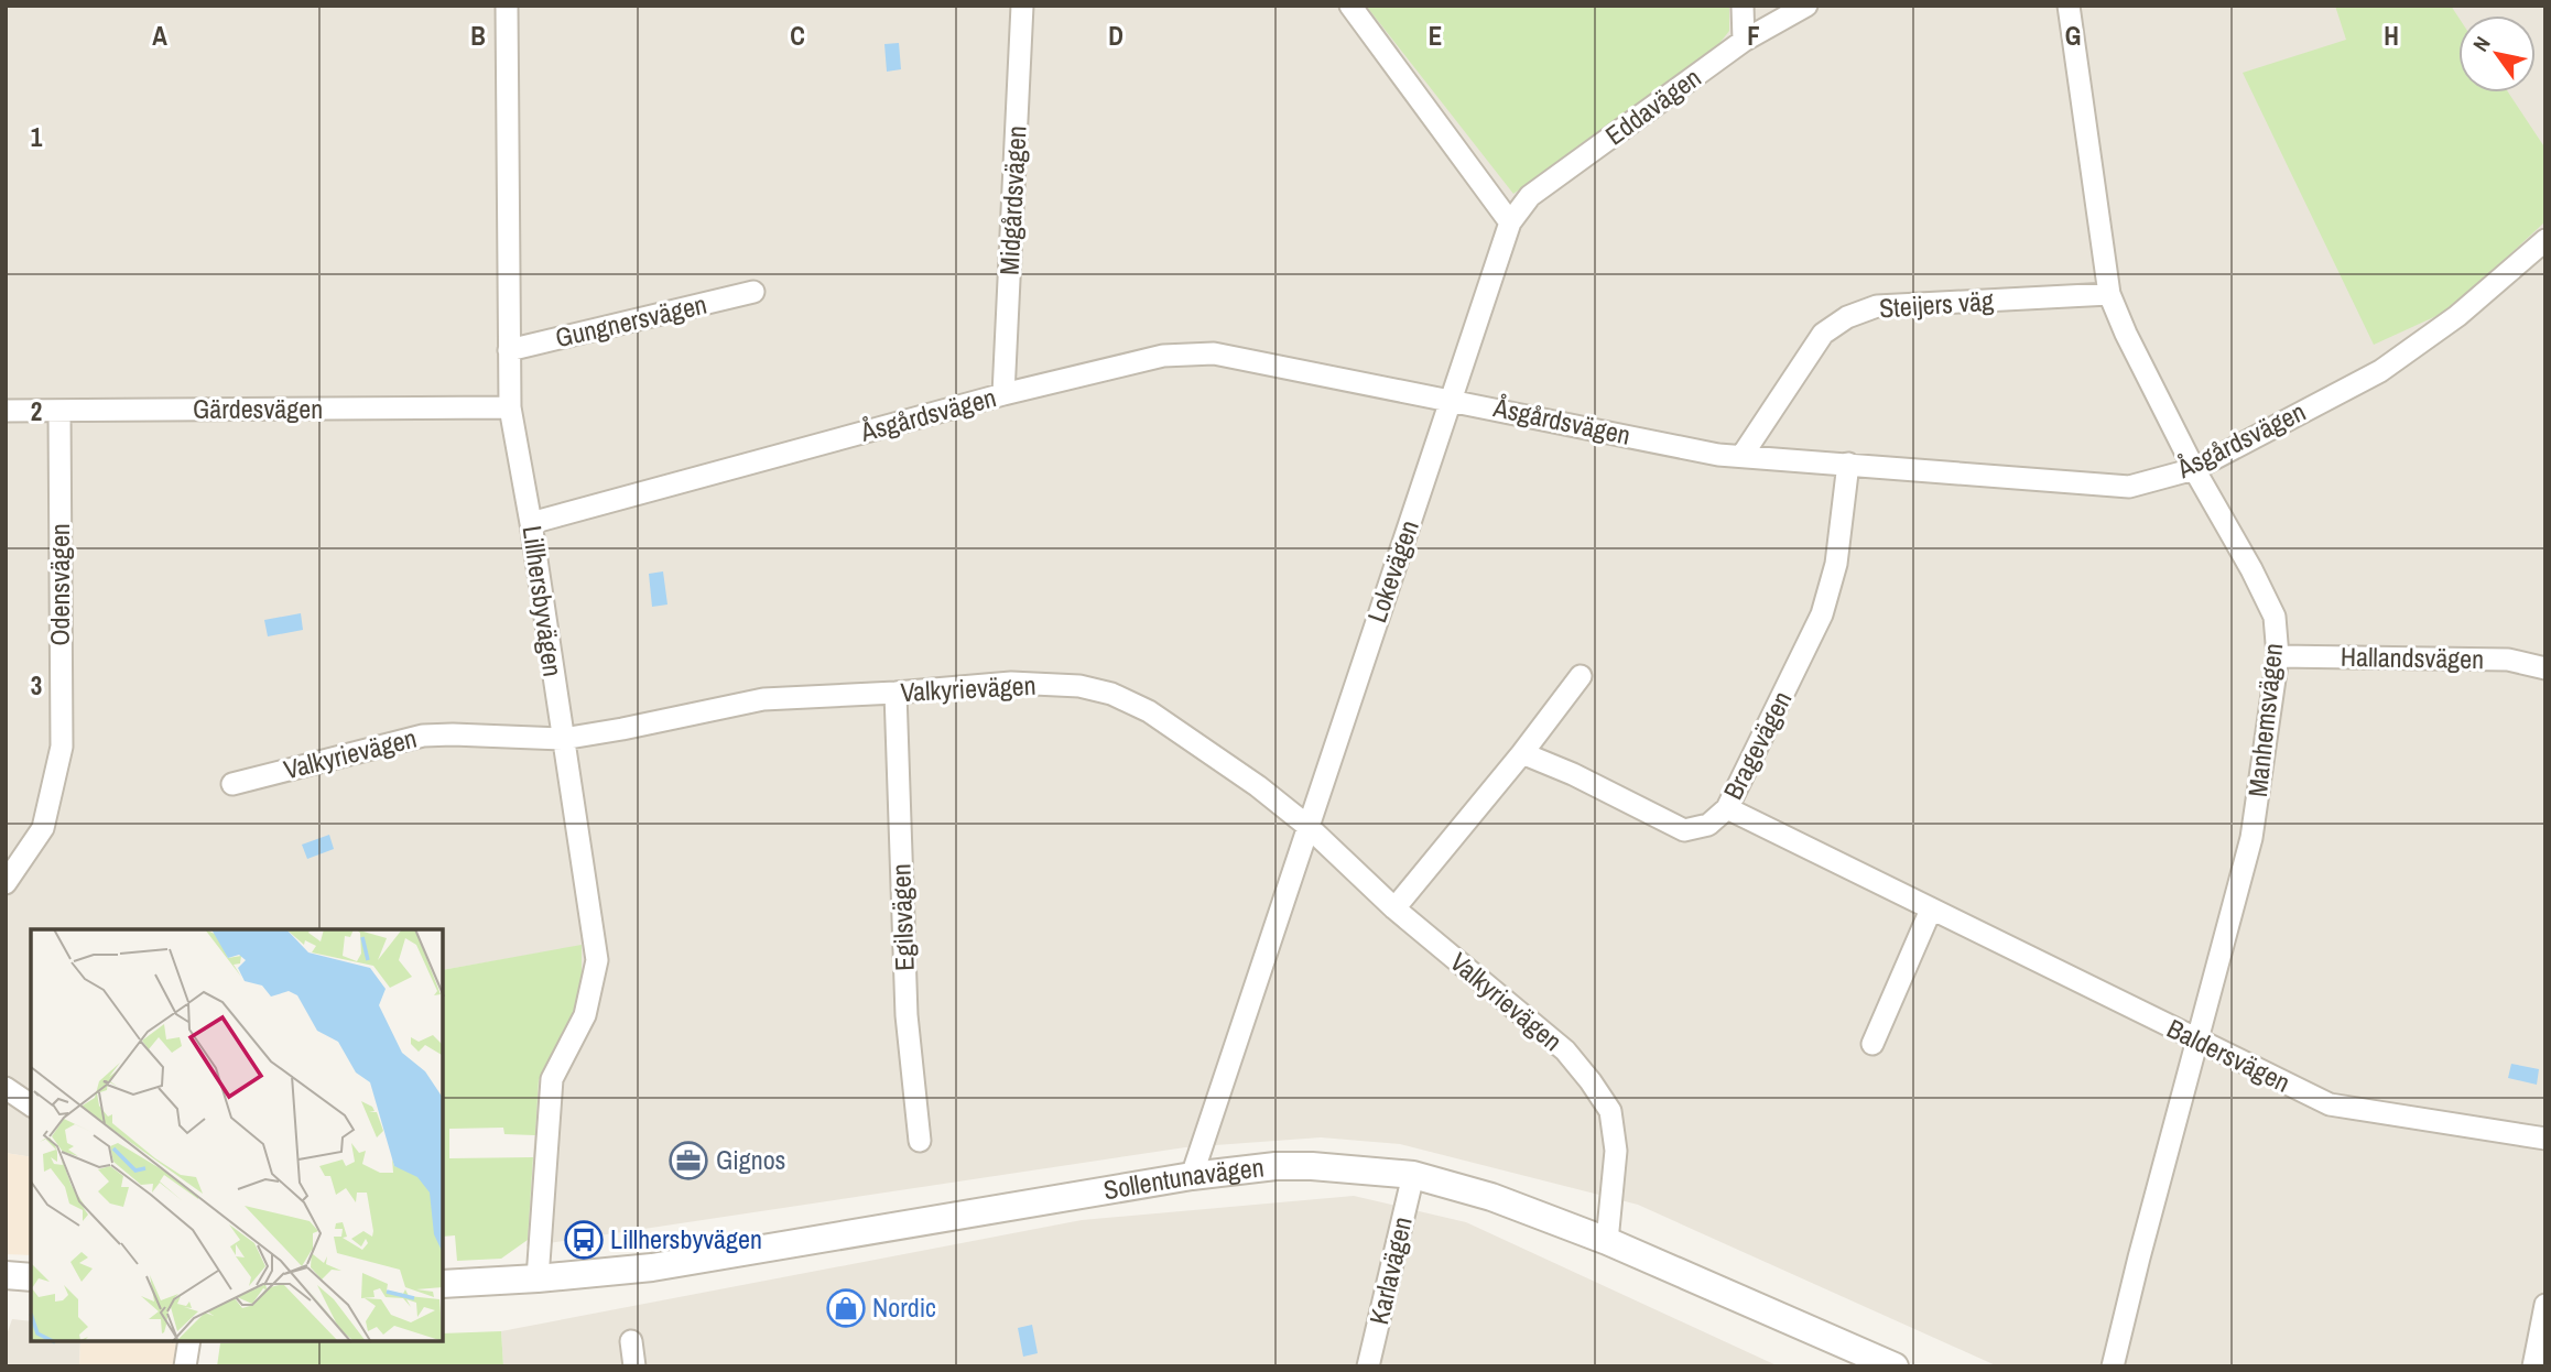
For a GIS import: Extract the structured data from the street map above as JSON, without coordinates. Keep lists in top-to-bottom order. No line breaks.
{"streets":{"street":["Eddavägen","Midgårdsvägen","Steijers väg","Gungnersvägen","Gärdesvägen","Åsgårdsvägen","Lokevägen","Odensvägen","Lillhersbyvägen","Hallandsvägen","Valkyrievägen","Manhemsvägen","Bragevägen","Egilsvägen","Baldersvägen","Sollentunavägen","Karlavägen"]},"crossings":[["Eddavägen","Lokevägen"],["Midgårdsvägen","Åsgårdsvägen"],["Steijers väg","Åsgårdsvägen"],["Steijers väg","Manhemsvägen"],["Gungnersvägen","Lillhersbyvägen"],["Gärdesvägen","Odensvägen"],["Gärdesvägen","Lillhersbyvägen"],["Åsgårdsvägen","Lokevägen"],["Åsgårdsvägen","Lillhersbyvägen"],["Åsgårdsvägen","Manhemsvägen"],["Åsgårdsvägen","Bragevägen"],["Lokevägen","Valkyrievägen"],["Lokevägen","Sollentunavägen"],["Lillhersbyvägen","Valkyrievägen"],["Lillhersbyvägen","Sollentunavägen"],["Hallandsvägen","Manhemsvägen"],["Valkyrievägen","Egilsvägen"],["Valkyrievägen","Sollentunavägen"],["Manhemsvägen","Baldersvägen"],["Bragevägen","Baldersvägen"],["Sollentunavägen","Karlavägen"]],"places":{"office":["Gignos"],"bus stop":["Lillhersbyvägen"],"shop":["Nordic"]},"north":"top left","grid":{"columns":["A","B","C","D","E","F","G","H"],"rows":["1","2","3"]}}
